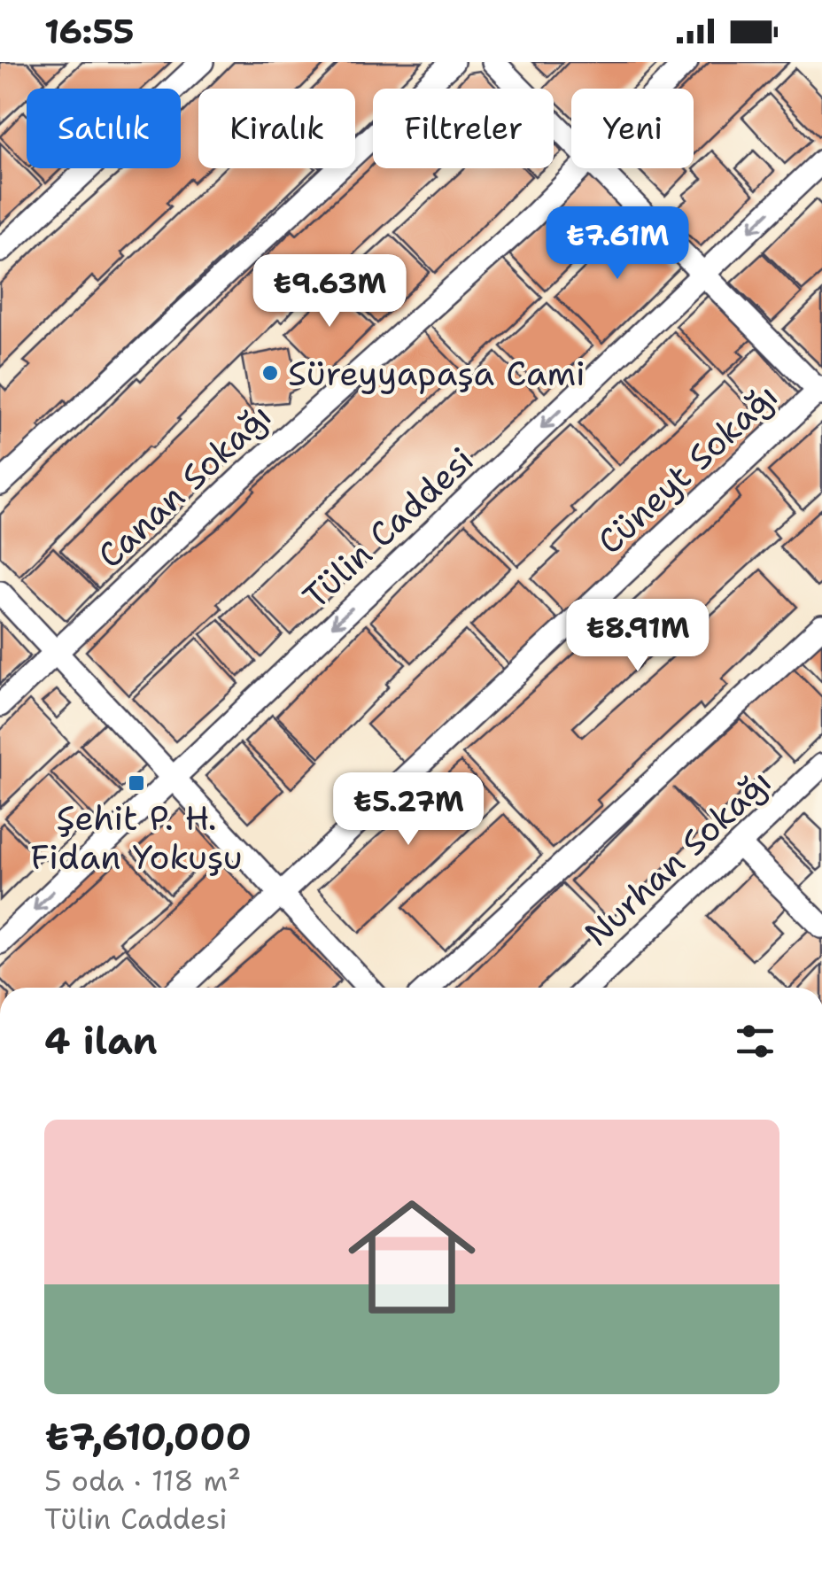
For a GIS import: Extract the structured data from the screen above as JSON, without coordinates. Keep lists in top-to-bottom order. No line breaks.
{"streets":{"street":["Cüneyt Sokağı","Canan Sokağı","Tülin Caddesi","Nurhan Sokağı"]},"one_way":["Tülin Caddesi"],"places":{"other":["Süreyyapaşa Cami"],"transit":["Şehit P. H. Fidan Yokuşu"]},"page":{"status":"16:55","chip":["Satılık","Kiralık","Filtreler","Yeni"],"price":["₺7.61M","₺9.63M","₺8.91M","₺5.27M"],"heading":"4 ilan","list":[{"name":"₺7,610,000","note":"5 oda · 118 m² · Tülin Caddesi"}]}}
